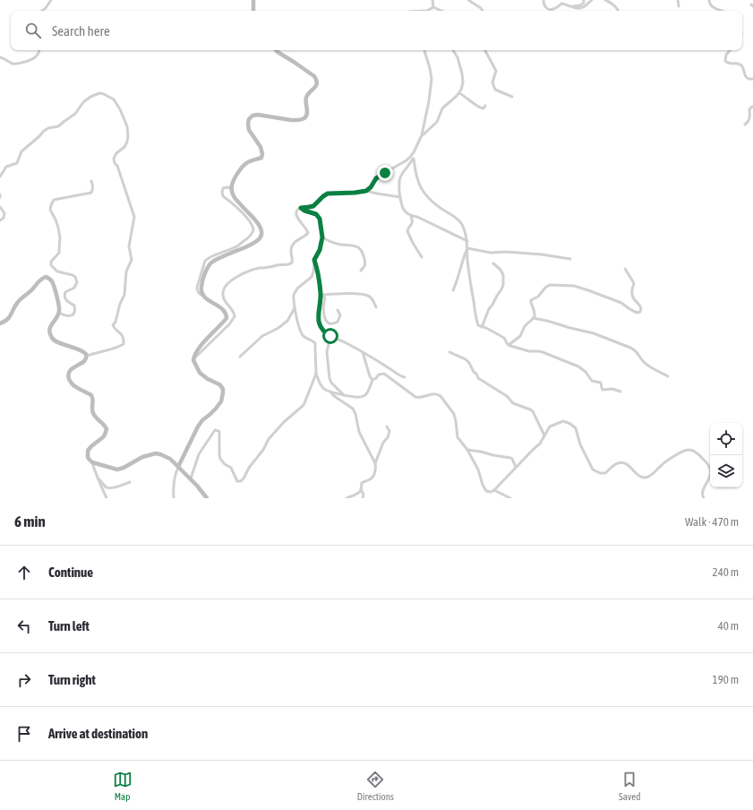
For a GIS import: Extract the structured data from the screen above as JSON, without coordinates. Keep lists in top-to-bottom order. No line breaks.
{"page":{"search":"Search here","heading":["6 min","Walk · 470 m"],"list":[["Continue","240 m"],["Turn left","40 m"],["Turn right","190 m"],"Arrive at destination"],"nav":["Map","Directions","Saved"]}}
